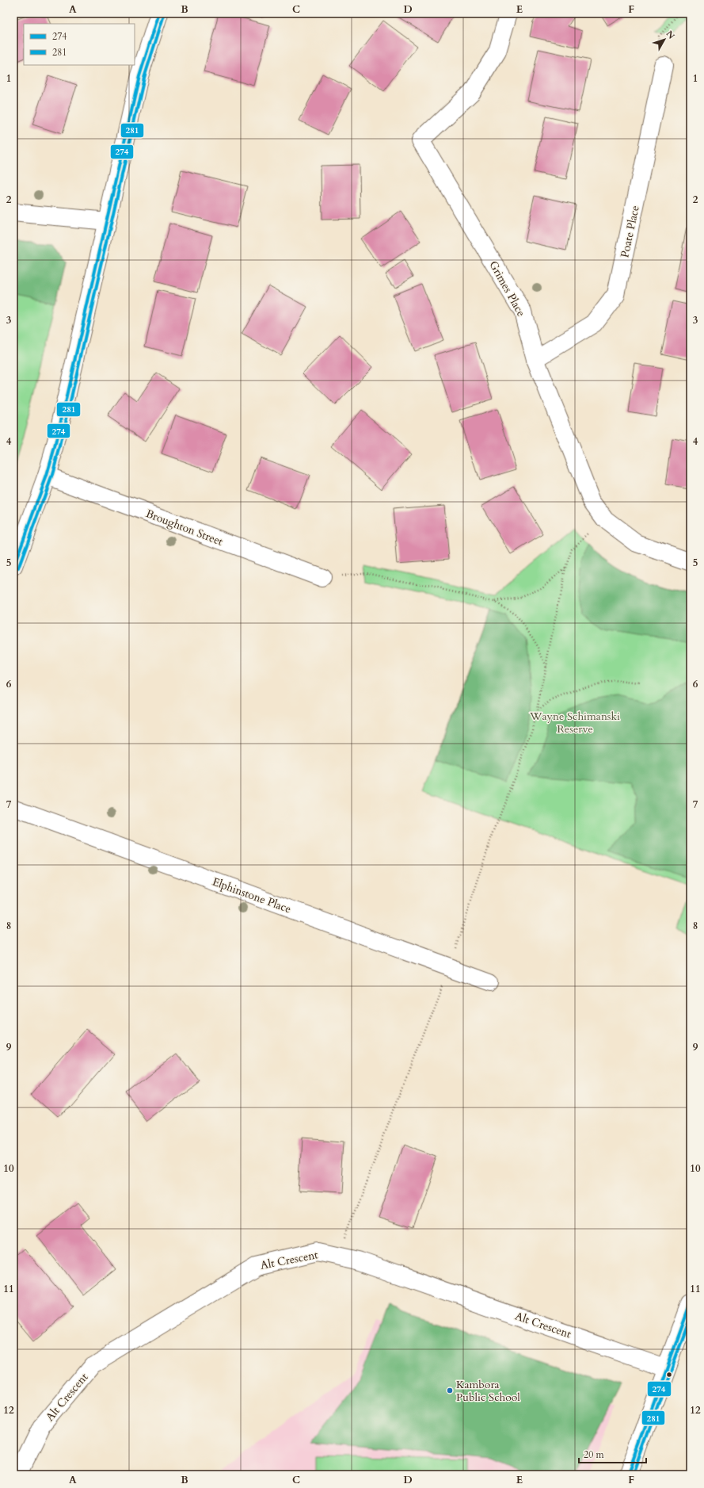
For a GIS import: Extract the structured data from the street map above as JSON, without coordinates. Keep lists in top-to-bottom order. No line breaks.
{"streets":{"street":["Poate Place","Grimes Place","Broughton Street","Elphinstone Place","Alt Crescent"]},"crossings":[["Poate Place","Grimes Place"]],"parks":["Wayne Schimanski Reserve"],"places":["Kambora Public School"],"lines":["transit line 274","transit line 281"],"legend":["274","281"],"scale_bar":"20 m","north":"top right","grid":{"columns":["A","B","C","D","E","F"],"rows":["1","2","3","4","5","6","7","8","9","10","11","12"]}}
